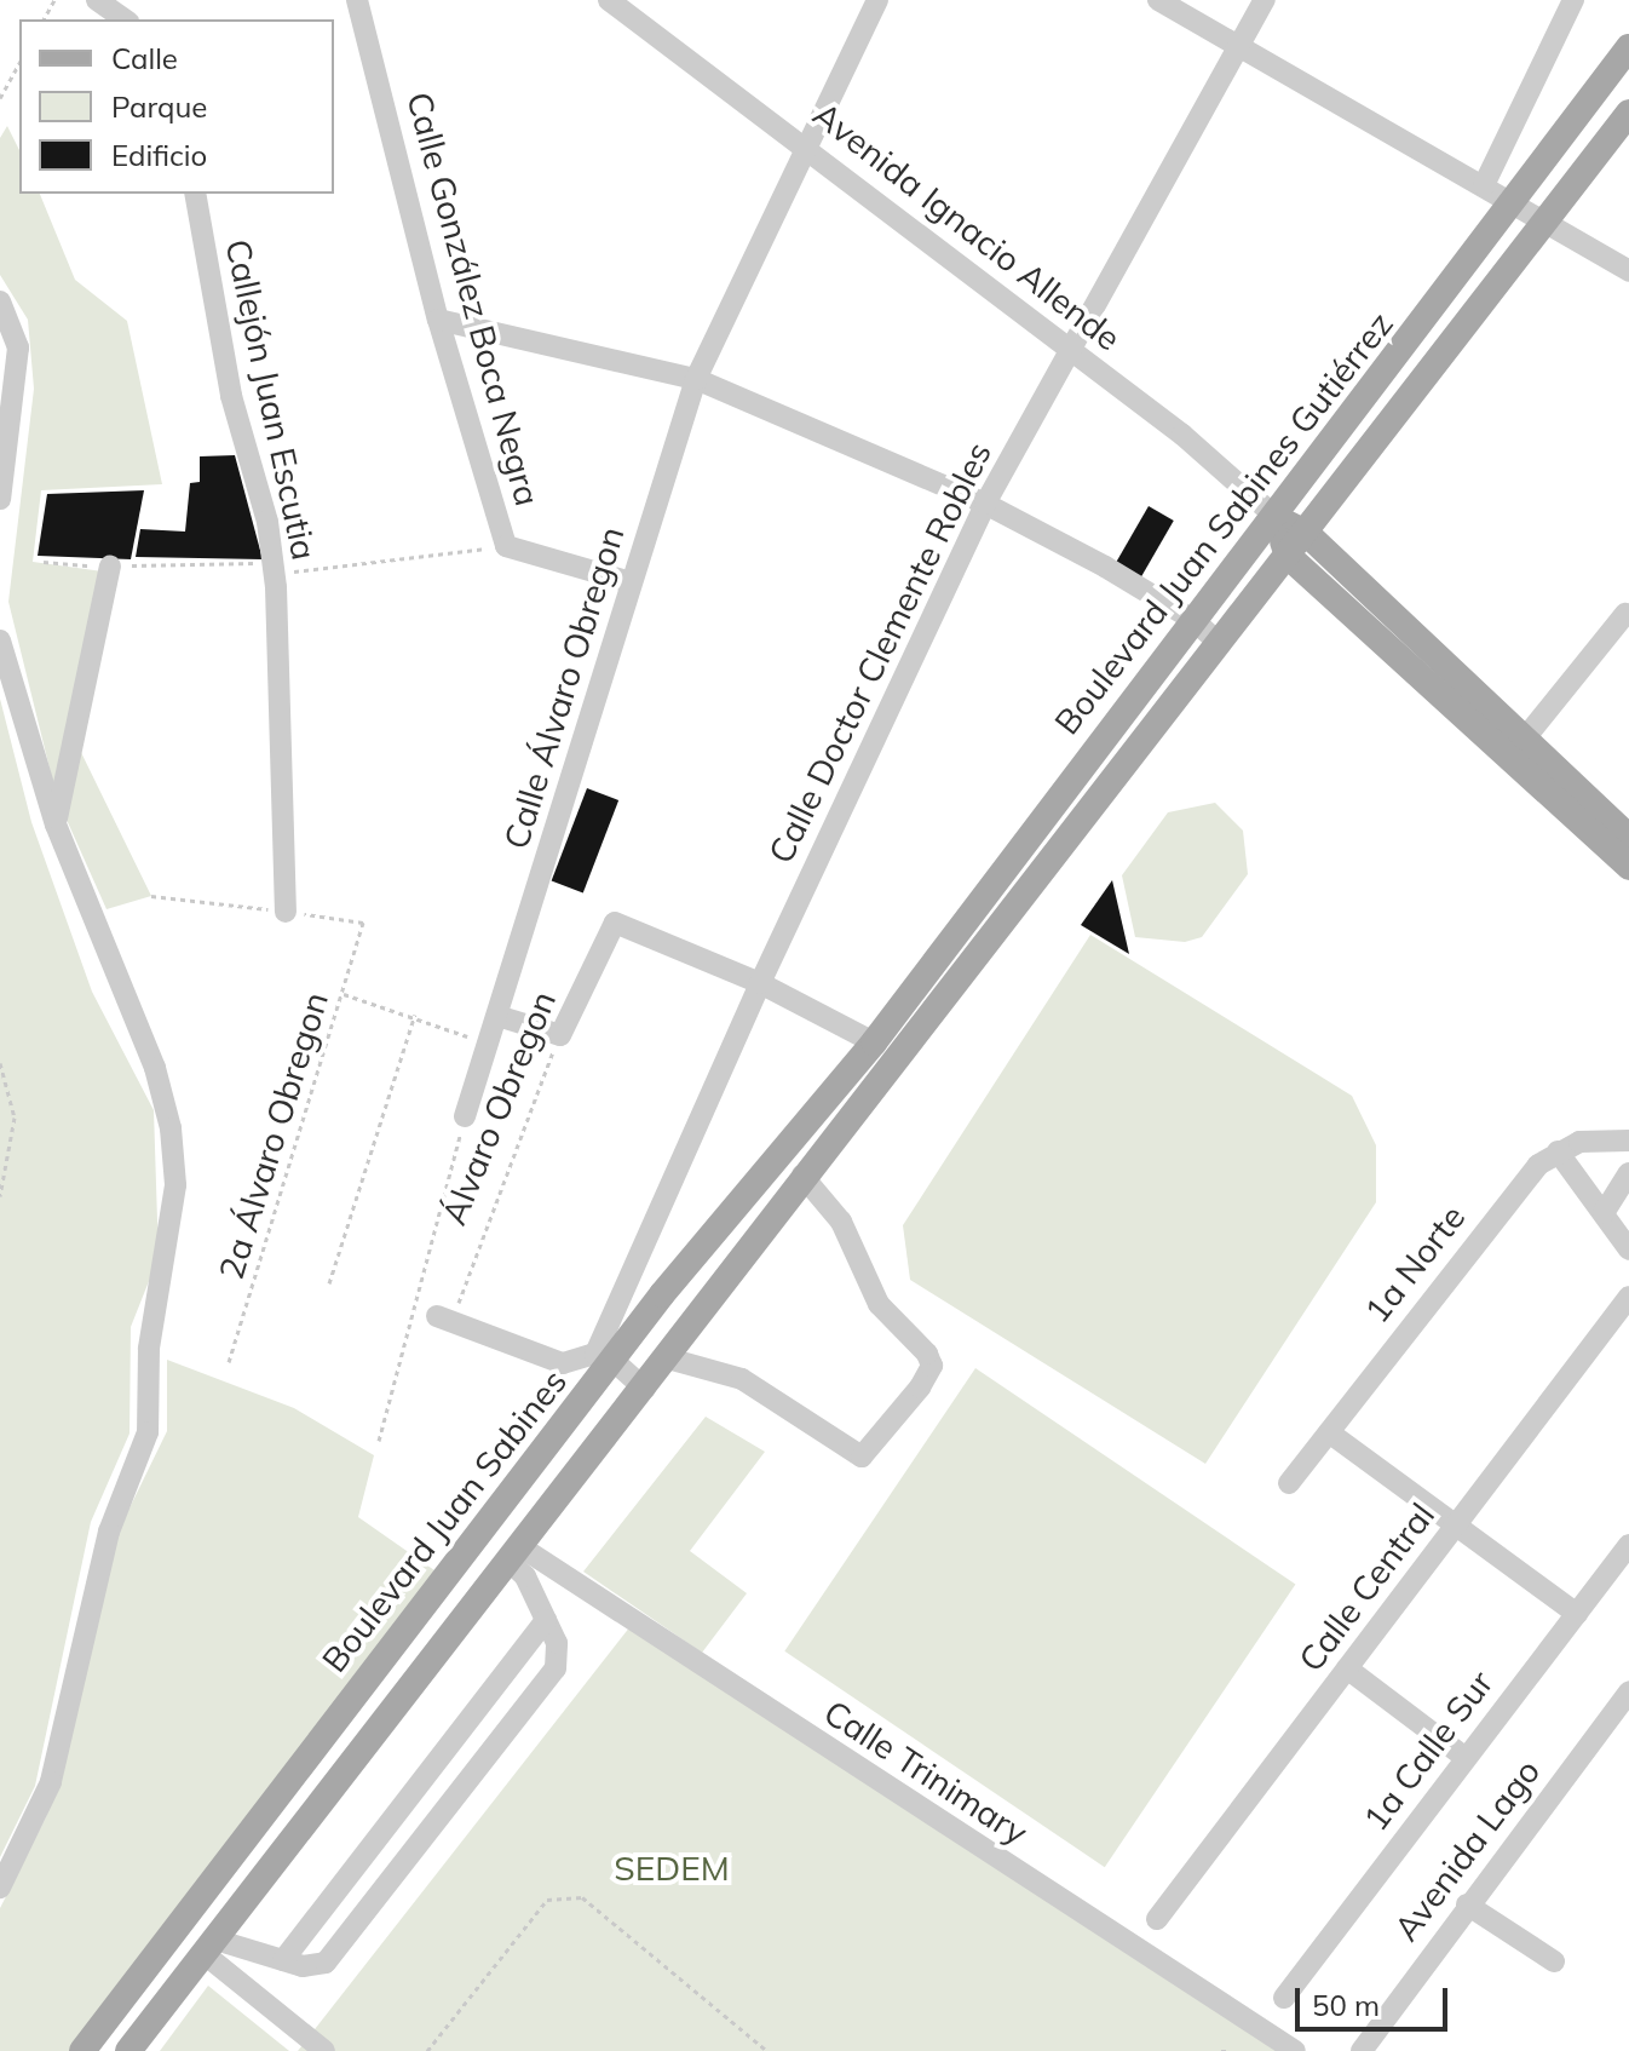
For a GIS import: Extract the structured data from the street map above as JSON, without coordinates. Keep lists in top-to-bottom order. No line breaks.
{"streets":{"main road":["Boulevard Juan Sabines Gutiérrez","Boulevard Juan Sabines"],"street":["Avenida Ignacio Allende","Calle González Boca Negra","Callejón Juan Escutia","Calle Doctor Clemente Robles","Calle Álvaro Obregon","Álvaro Obregon","1a Norte","Calle Central","1a Calle Sur","Calle Trinimary","Avenida Lago"],"path":["2a Álvaro Obregon"]},"crossings":[["Avenida Ignacio Allende","Boulevard Juan Sabines Gutiérrez"],["Avenida Ignacio Allende","Calle Doctor Clemente Robles"],["Avenida Ignacio Allende","Calle Álvaro Obregon"],["Calle González Boca Negra","Calle Álvaro Obregon"],["Callejón Juan Escutia","2a Álvaro Obregon"],["Boulevard Juan Sabines Gutiérrez","Boulevard Juan Sabines"],["Calle Doctor Clemente Robles","Álvaro Obregon"],["Calle Doctor Clemente Robles","Boulevard Juan Sabines"],["Calle Álvaro Obregon","Álvaro Obregon"],["Álvaro Obregon","2a Álvaro Obregon"]],"parks":["SEDEM"],"legend":["Calle","Parque","Edificio"],"scale_bar":"50 m"}
